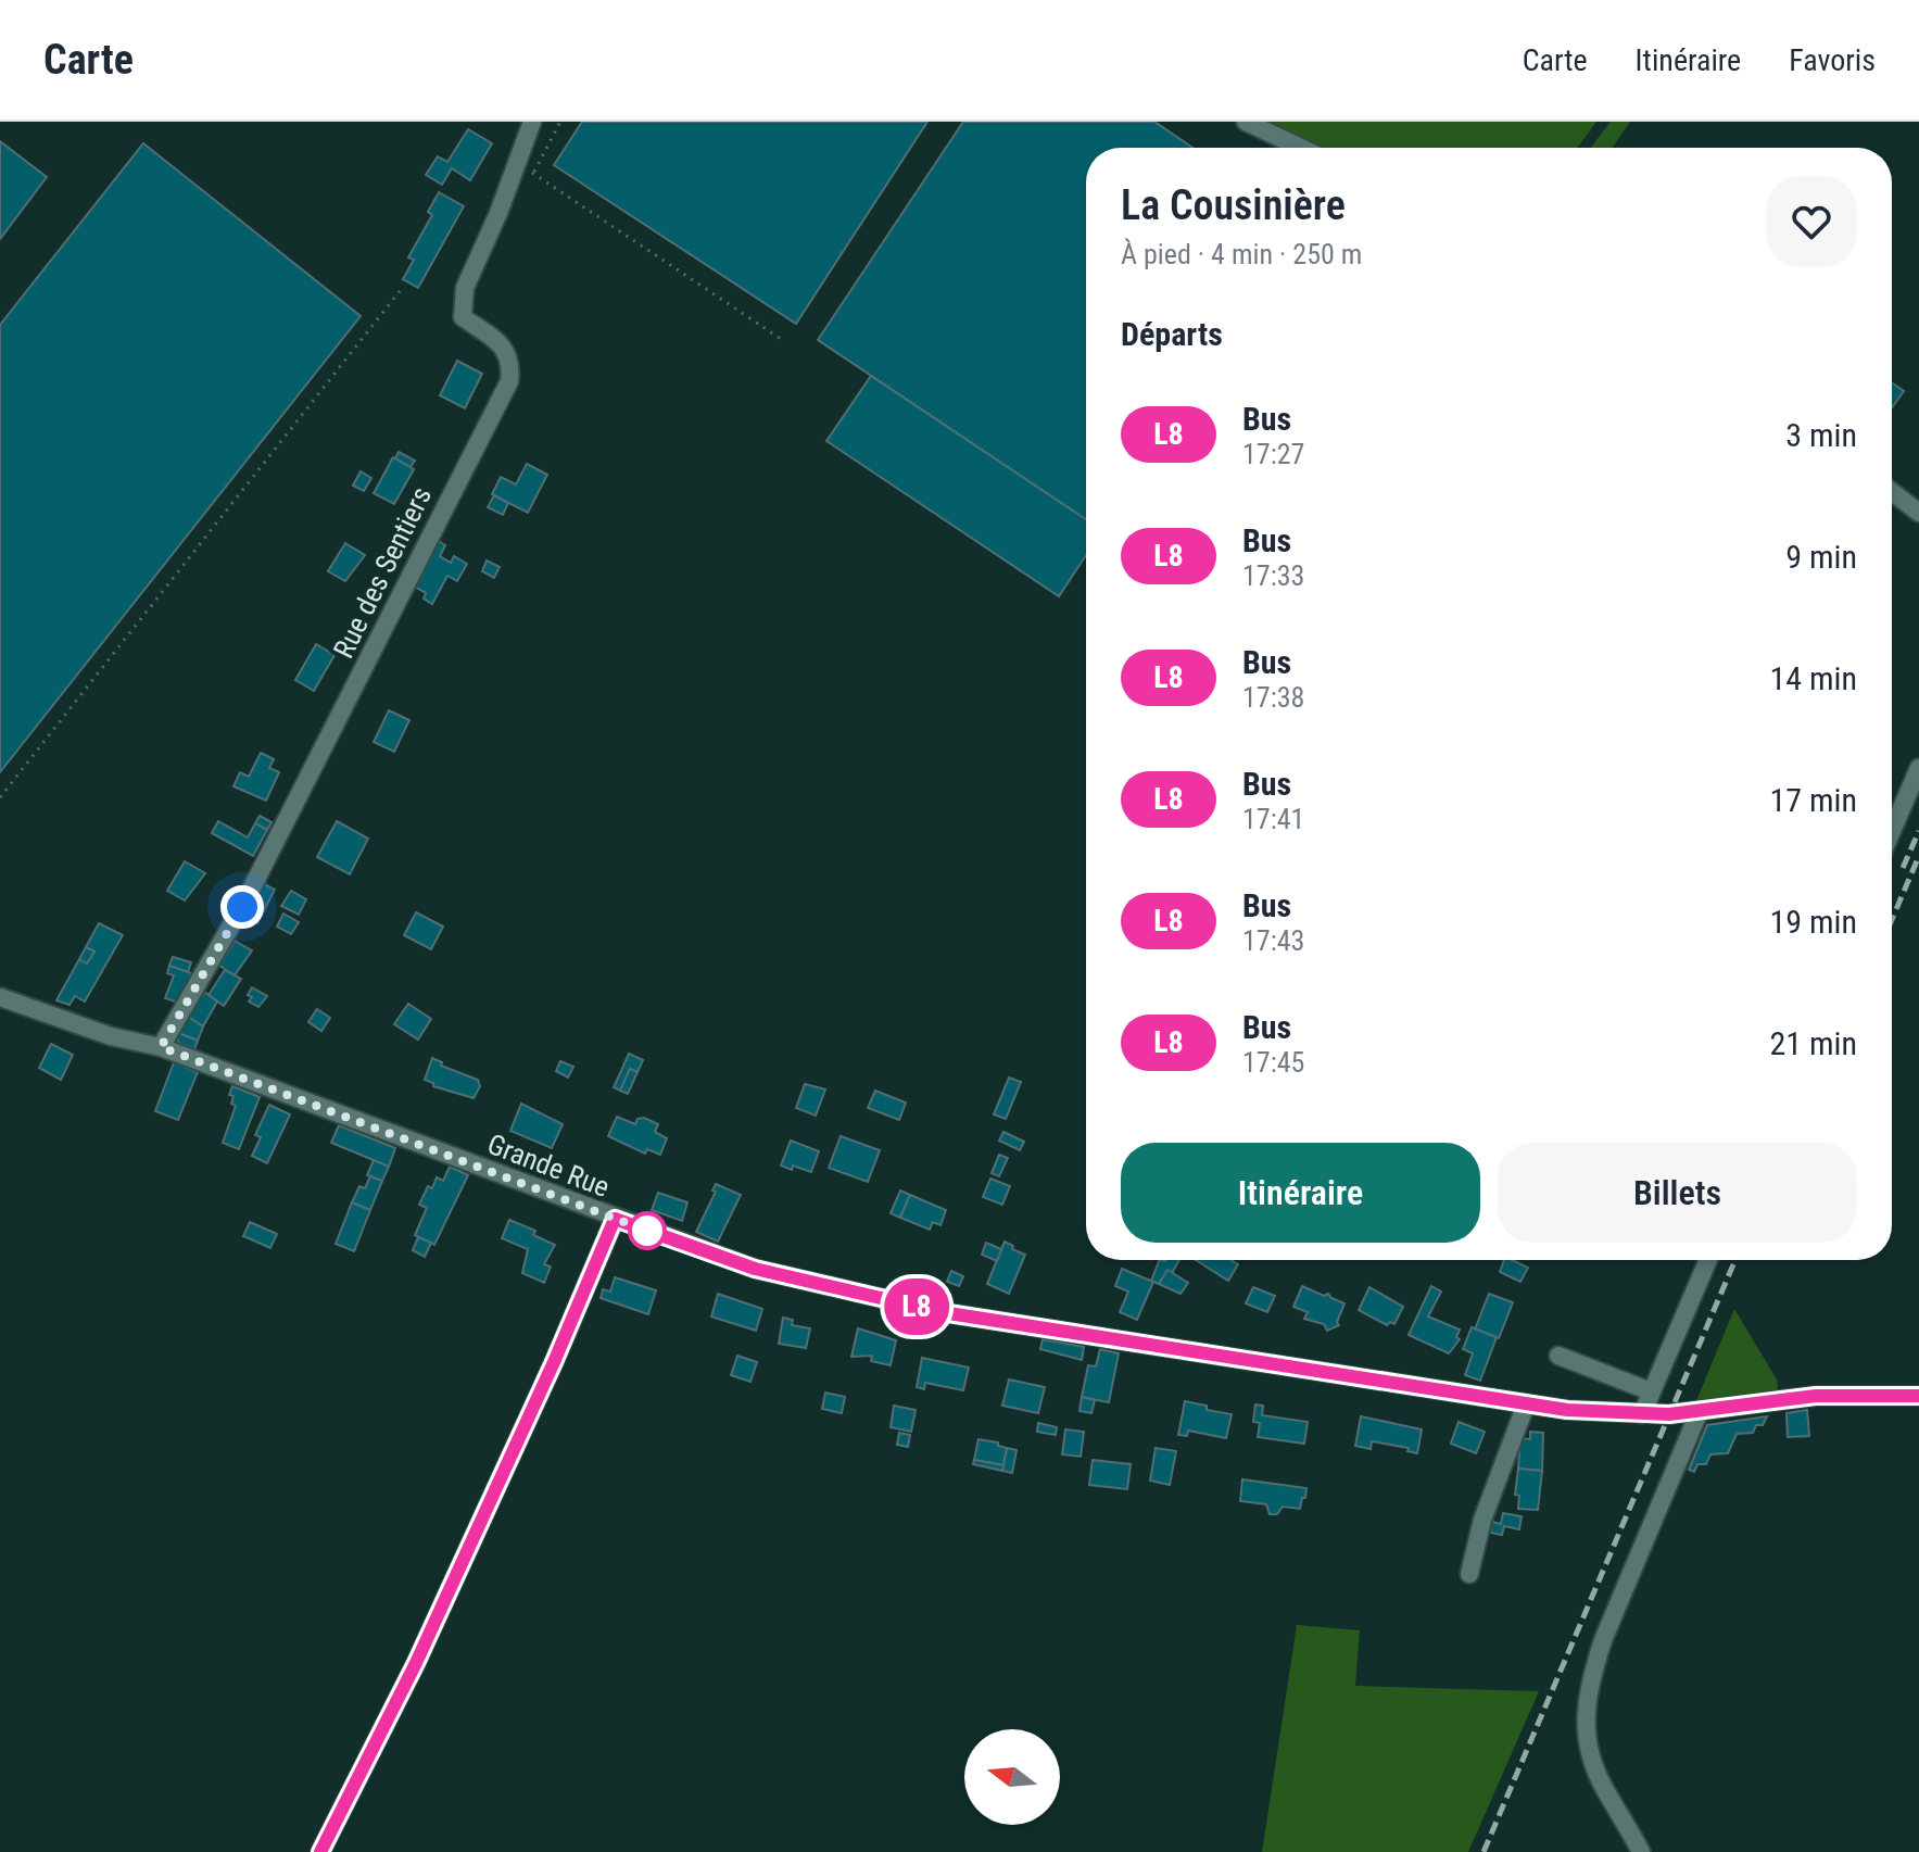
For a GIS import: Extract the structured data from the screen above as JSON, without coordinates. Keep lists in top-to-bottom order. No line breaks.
{"streets":{"street":["Rue des Sentiers","Grande Rue"]},"crossings":[["Rue des Sentiers","Grande Rue"]],"lines":["bus line L8"],"north":"left","page":{"header":"Carte","nav":["Carte","Itinéraire","Favoris"],"on_map":"L8","heading":[["La Cousinière","À pied · 4 min · 250 m"],"Départs"],"list":[{"mark":"L8","name":"Bus","note":"17:27","value":"3 min"},{"mark":"L8","name":"Bus","note":"17:33","value":"9 min"},{"mark":"L8","name":"Bus","note":"17:38","value":"14 min"},{"mark":"L8","name":"Bus","note":"17:41","value":"17 min"},{"mark":"L8","name":"Bus","note":"17:43","value":"19 min"},{"mark":"L8","name":"Bus","note":"17:45","value":"21 min"}],"buttons":["Itinéraire","Billets"]}}
